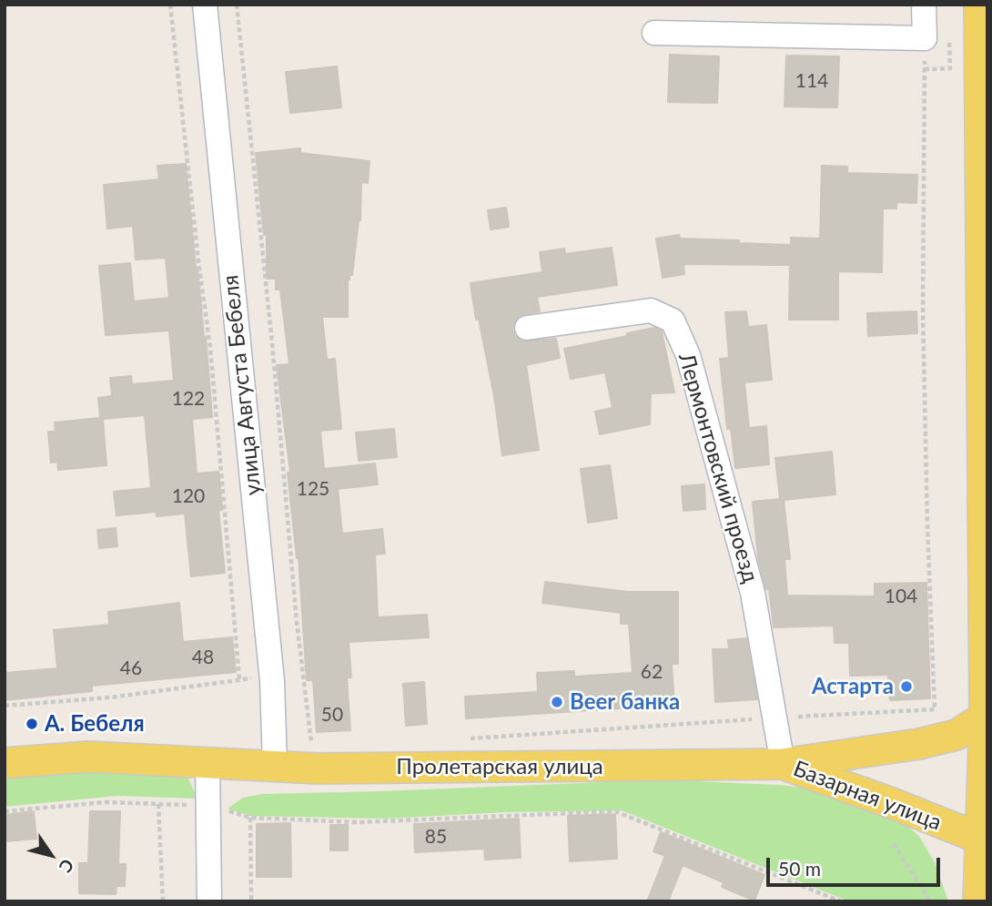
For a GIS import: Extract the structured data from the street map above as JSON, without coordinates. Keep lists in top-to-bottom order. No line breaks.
{"streets":{"main road":["Пролетарская улица","Базарная улица"],"street":["улица Августа Бебеля","Лермонтовский проезд"]},"crossings":[["улица Августа Бебеля","Пролетарская улица"],["Лермонтовский проезд","Пролетарская улица"],["Лермонтовский проезд","Базарная улица"],["Пролетарская улица","Базарная улица"]],"places":["Астарта","Beer банка","А. Бебеля"],"house_numbers":["114","122","125","120","104","48","46","62","50","85"],"scale_bar":"50 m","north":"bottom right"}
